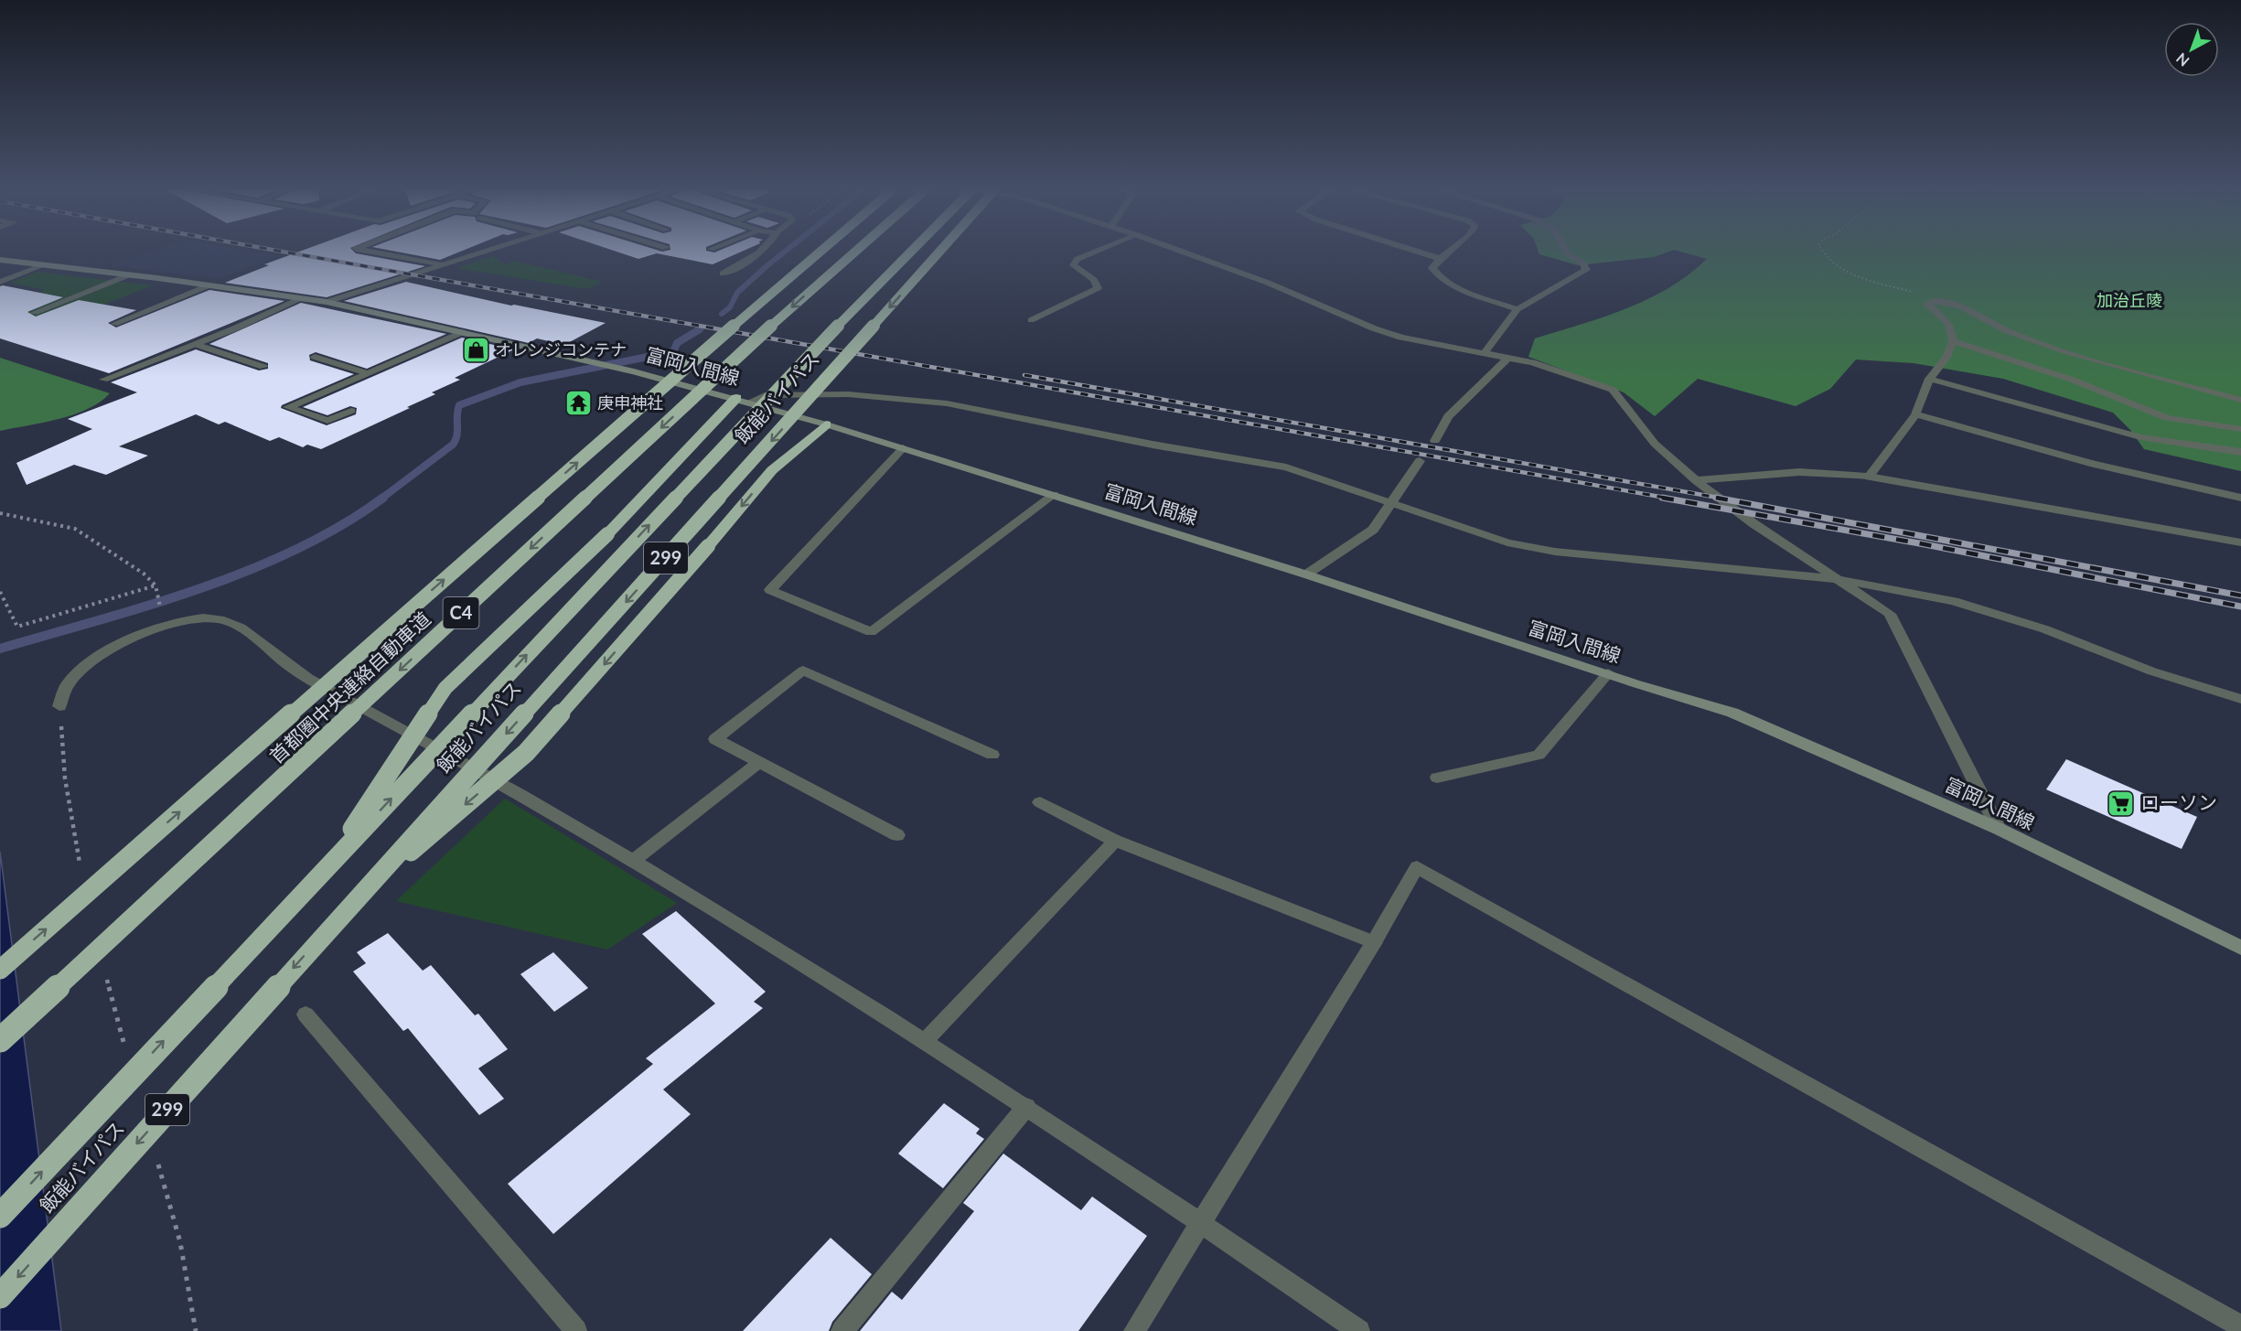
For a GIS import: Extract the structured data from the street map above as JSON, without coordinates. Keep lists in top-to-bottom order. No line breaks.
{"streets":{"highway":["飯能バイパス","299","C4","首都圏中央連絡自動車道"],"main road":["富岡入間線"]},"parks":["加治丘陵"],"places":{"shop":["オレンジコンテナ"],"temple":["庚申神社"],"supermarket":["ローソン"]},"north":"bottom left"}
